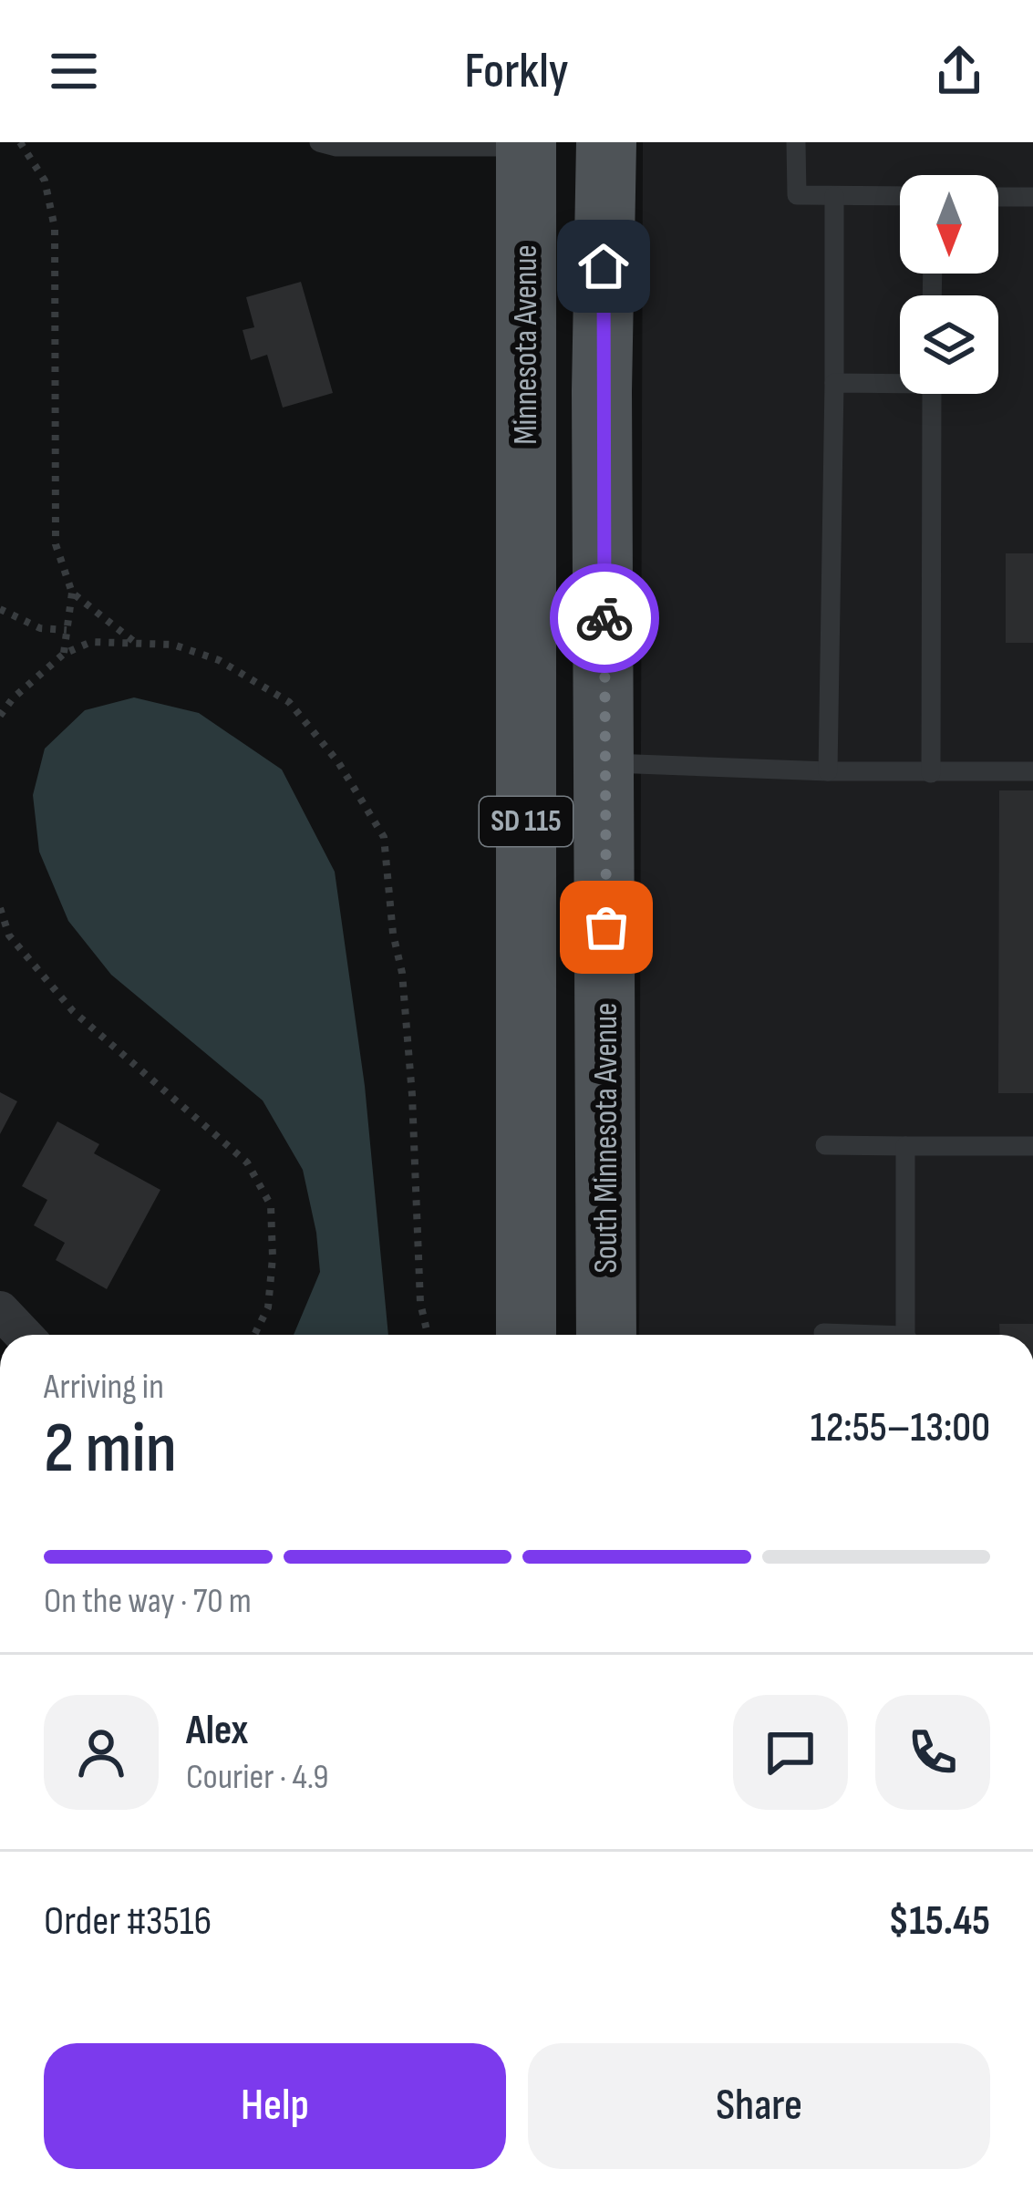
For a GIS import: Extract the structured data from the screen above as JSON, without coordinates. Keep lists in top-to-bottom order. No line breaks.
{"streets":{"main road":["Minnesota Avenue","SD 115","South Minnesota Avenue"]},"north":"bottom","page":{"header":"Forkly","heading":["2 min","Arriving in","12:55–13:00"],"panel":["Alex","Courier · 4.9","Order #3516","$15.45"],"bar":"On the way · 70 m","buttons":["Help","Share"]}}
